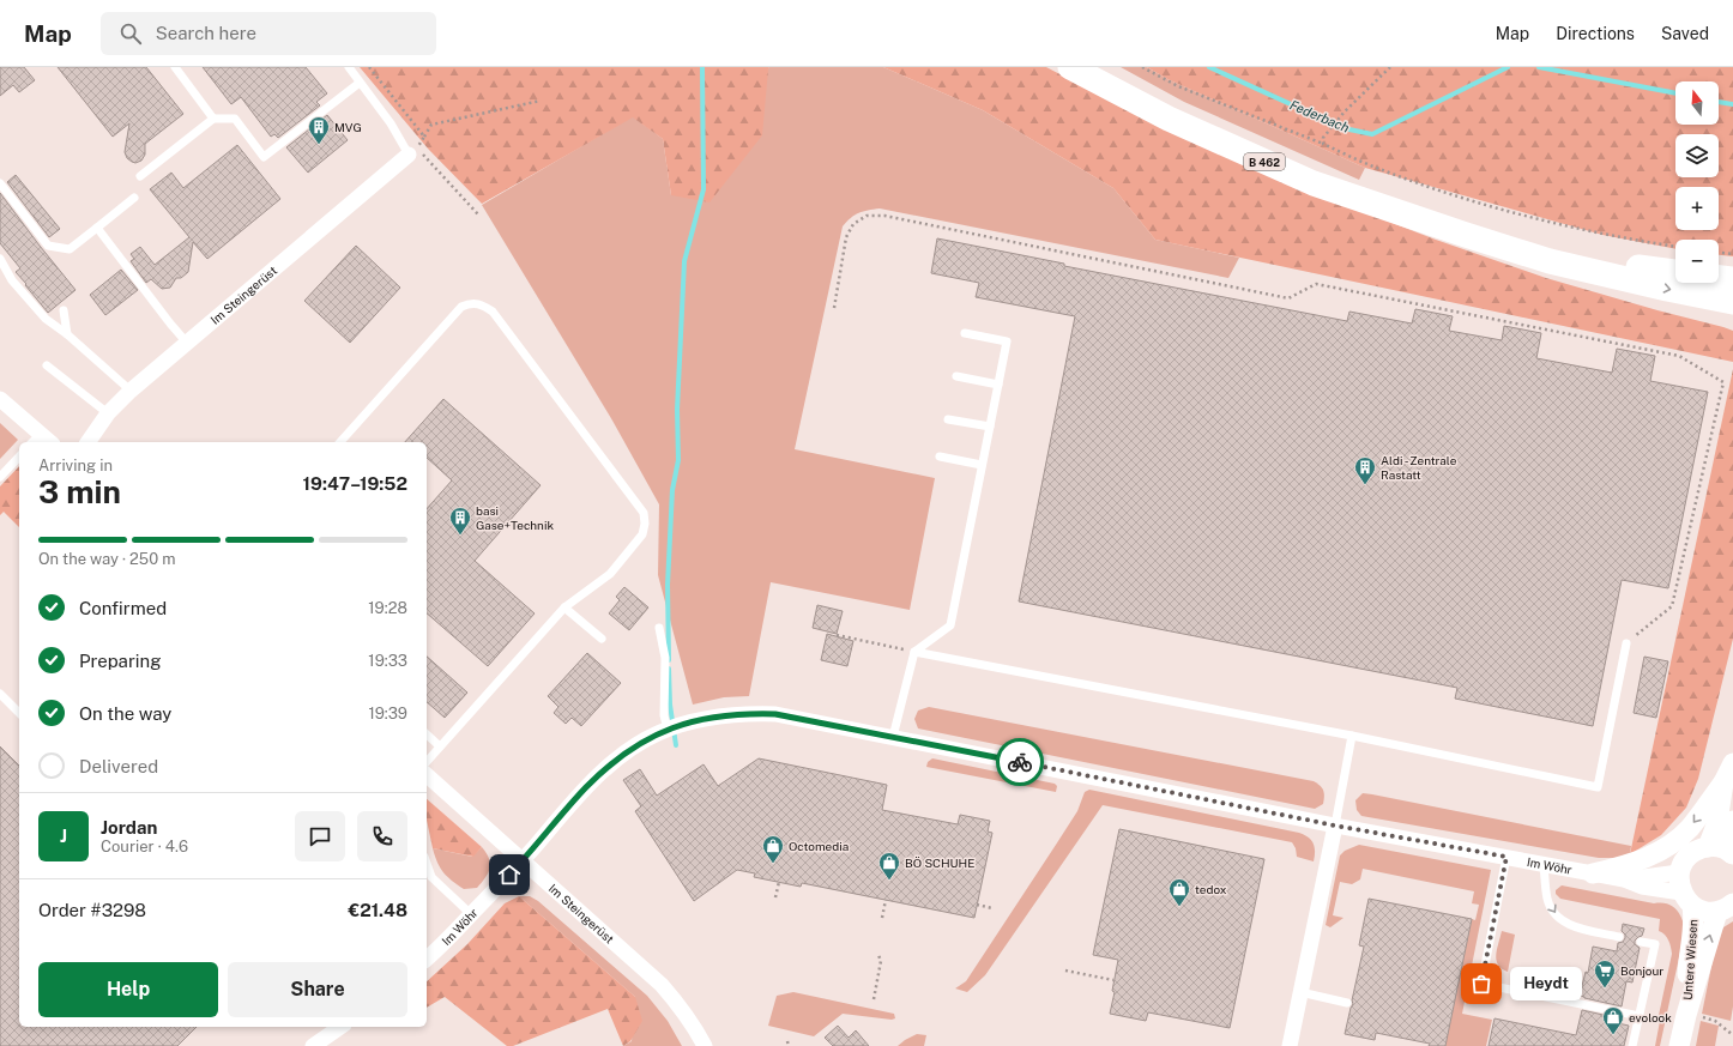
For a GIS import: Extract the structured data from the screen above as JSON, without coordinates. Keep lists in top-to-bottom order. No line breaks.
{"streets":{"main road":["B 462"],"street":["Im Steingerüst","Im Wöhr","Untere Wiesen"]},"crossings":[["Im Steingerüst","Im Wöhr"],["Im Wöhr","Untere Wiesen"]],"water":["Federbach"],"places":{"building":["MVG","Aldi - Zentrale Rastatt","basi Gase+Technik"],"shop":["Octomedia","BÖ SCHUHE","tedox","evolook"],"other":["Heydt"],"supermarket":["Bonjour"]},"north":"top","page":{"header":"Map","search":"Search here","nav":["Map","Directions","Saved"],"map_buttons":["+","−"],"heading":["3 min","Arriving in","19:47–19:52"],"panel":["Jordan","Courier · 4.6","Order #3298","€21.48"],"bar":"On the way · 250 m","list":[["Confirmed","19:28"],["Preparing","19:33"],["On the way","19:39"],"Delivered"],"round":"J","buttons":["Help","Share"],"bubble":"Heydt"}}
